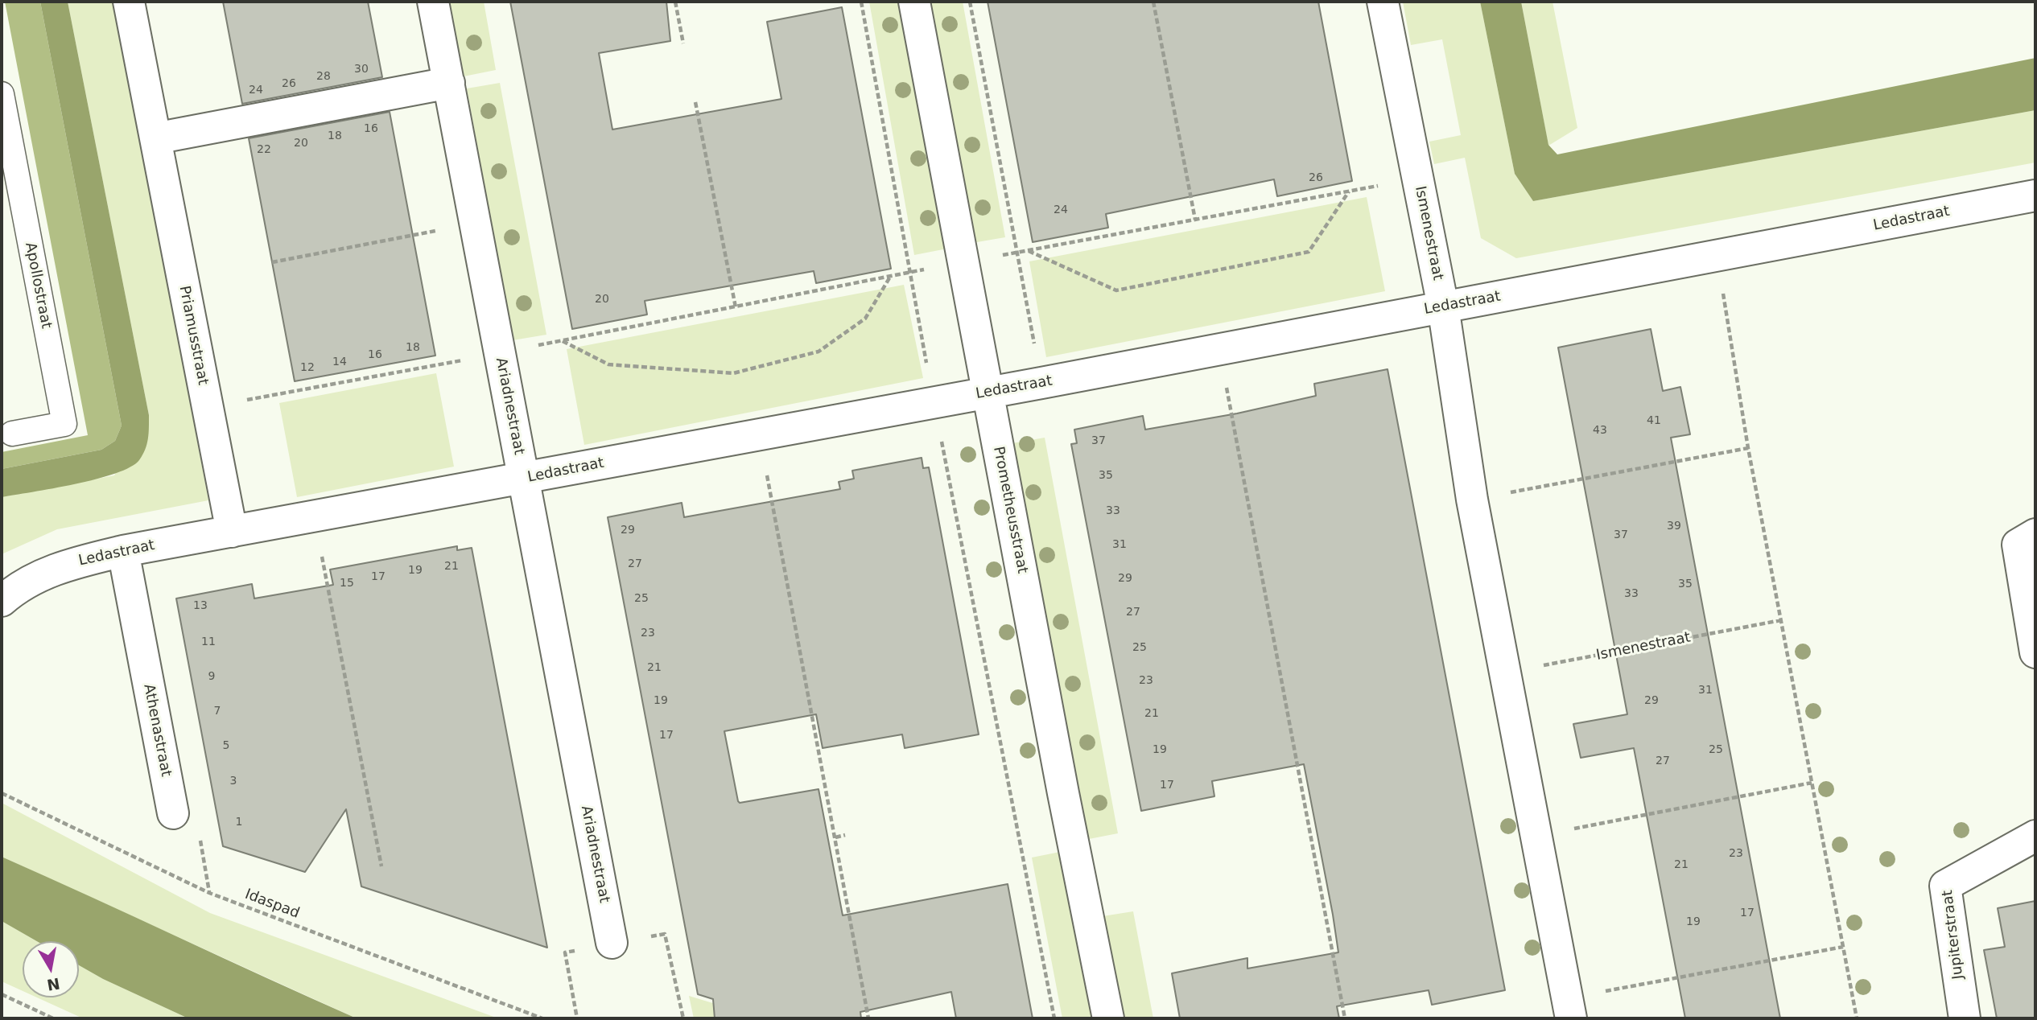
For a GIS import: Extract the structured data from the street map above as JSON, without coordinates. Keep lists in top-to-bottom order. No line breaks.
{"streets":{"street":["Ledastraat","Ismenestraat","Priamusstraat","Ariadnestraat","Prometheusstraat","Athenastraat","Jupiterstraat"],"lane":["Apollostraat"],"path":["Idaspad"]},"crossings":[["Ledastraat","Ismenestraat"],["Ledastraat","Priamusstraat"],["Ledastraat","Ariadnestraat"],["Ledastraat","Prometheusstraat"],["Ledastraat","Athenastraat"]],"house_numbers":["30","28","26","24","16","18","20","22","26","24","20","18","16","14","12","41","43","37","35","33","39","29","37","31","27","21","19","17","29","15","35","33","25","13","27","23","11","25","21","9","23","31","19","29","7","21","17","5","19","25","27","3","17","1","23","21","17","19"],"north":"bottom"}
